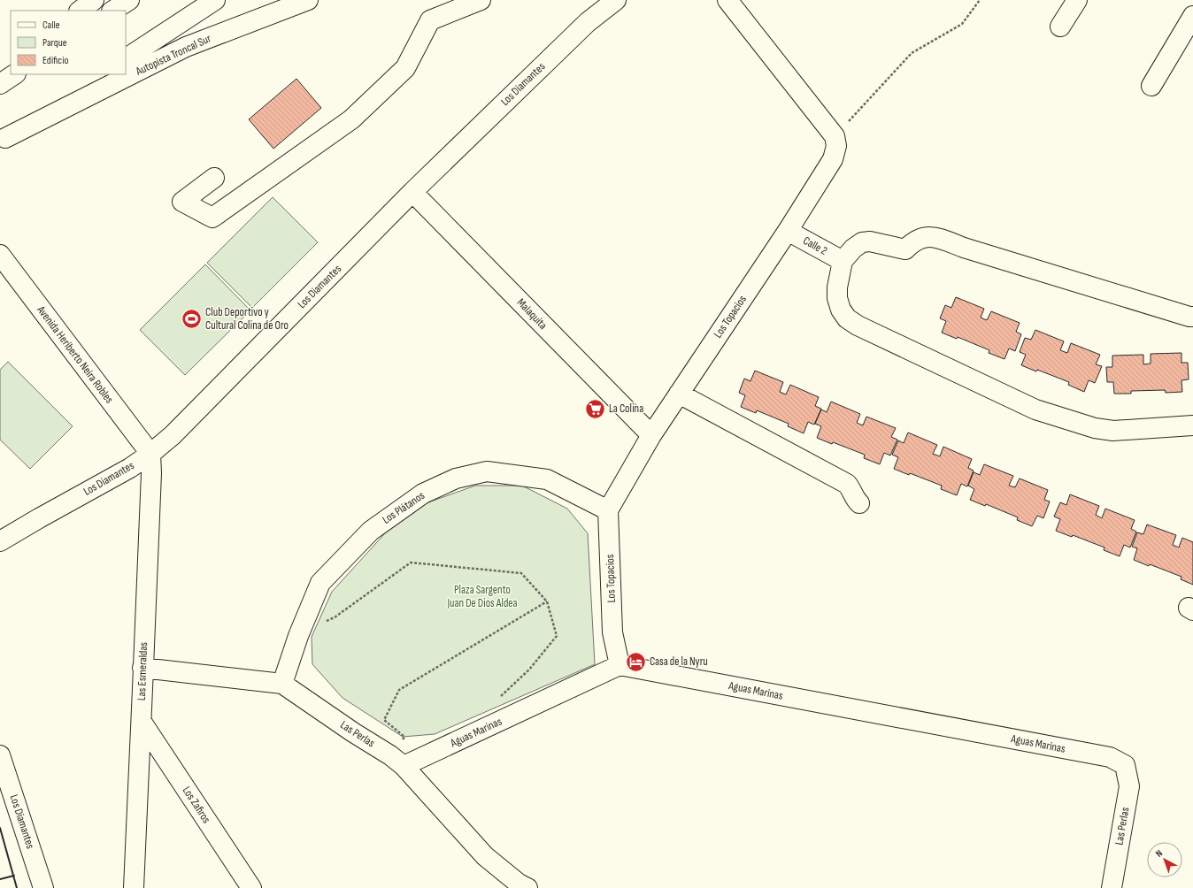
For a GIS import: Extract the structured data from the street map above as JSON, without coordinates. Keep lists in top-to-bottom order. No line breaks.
{"streets":{"main road":["Autopista Troncal Sur","Los Diamantes","Calle 2","Malaquita","Los Topacios","Avenida Heriberto Neira Robles","Los Plátanos","Las Esmeraldas","Aguas Marinas","Las Perlas","Los Zafiros"]},"crossings":[["Los Diamantes","Malaquita"],["Los Diamantes","Avenida Heriberto Neira Robles"],["Los Diamantes","Las Esmeraldas"],["Calle 2","Los Topacios"],["Malaquita","Los Topacios"],["Los Topacios","Los Plátanos"],["Los Topacios","Aguas Marinas"],["Avenida Heriberto Neira Robles","Las Esmeraldas"],["Los Plátanos","Las Perlas"],["Las Esmeraldas","Las Perlas"],["Las Esmeraldas","Los Zafiros"],["Aguas Marinas","Las Perlas"]],"parks":["Plaza Sargento Juan De Dios Aldea"],"places":{"sports":["Club Deportivo y Cultural Colina de Oro"],"supermarket":["La Colina"],"hotel":["Casa de la Nyru"]},"legend":["Calle","Parque","Edificio"],"north":"top left"}
